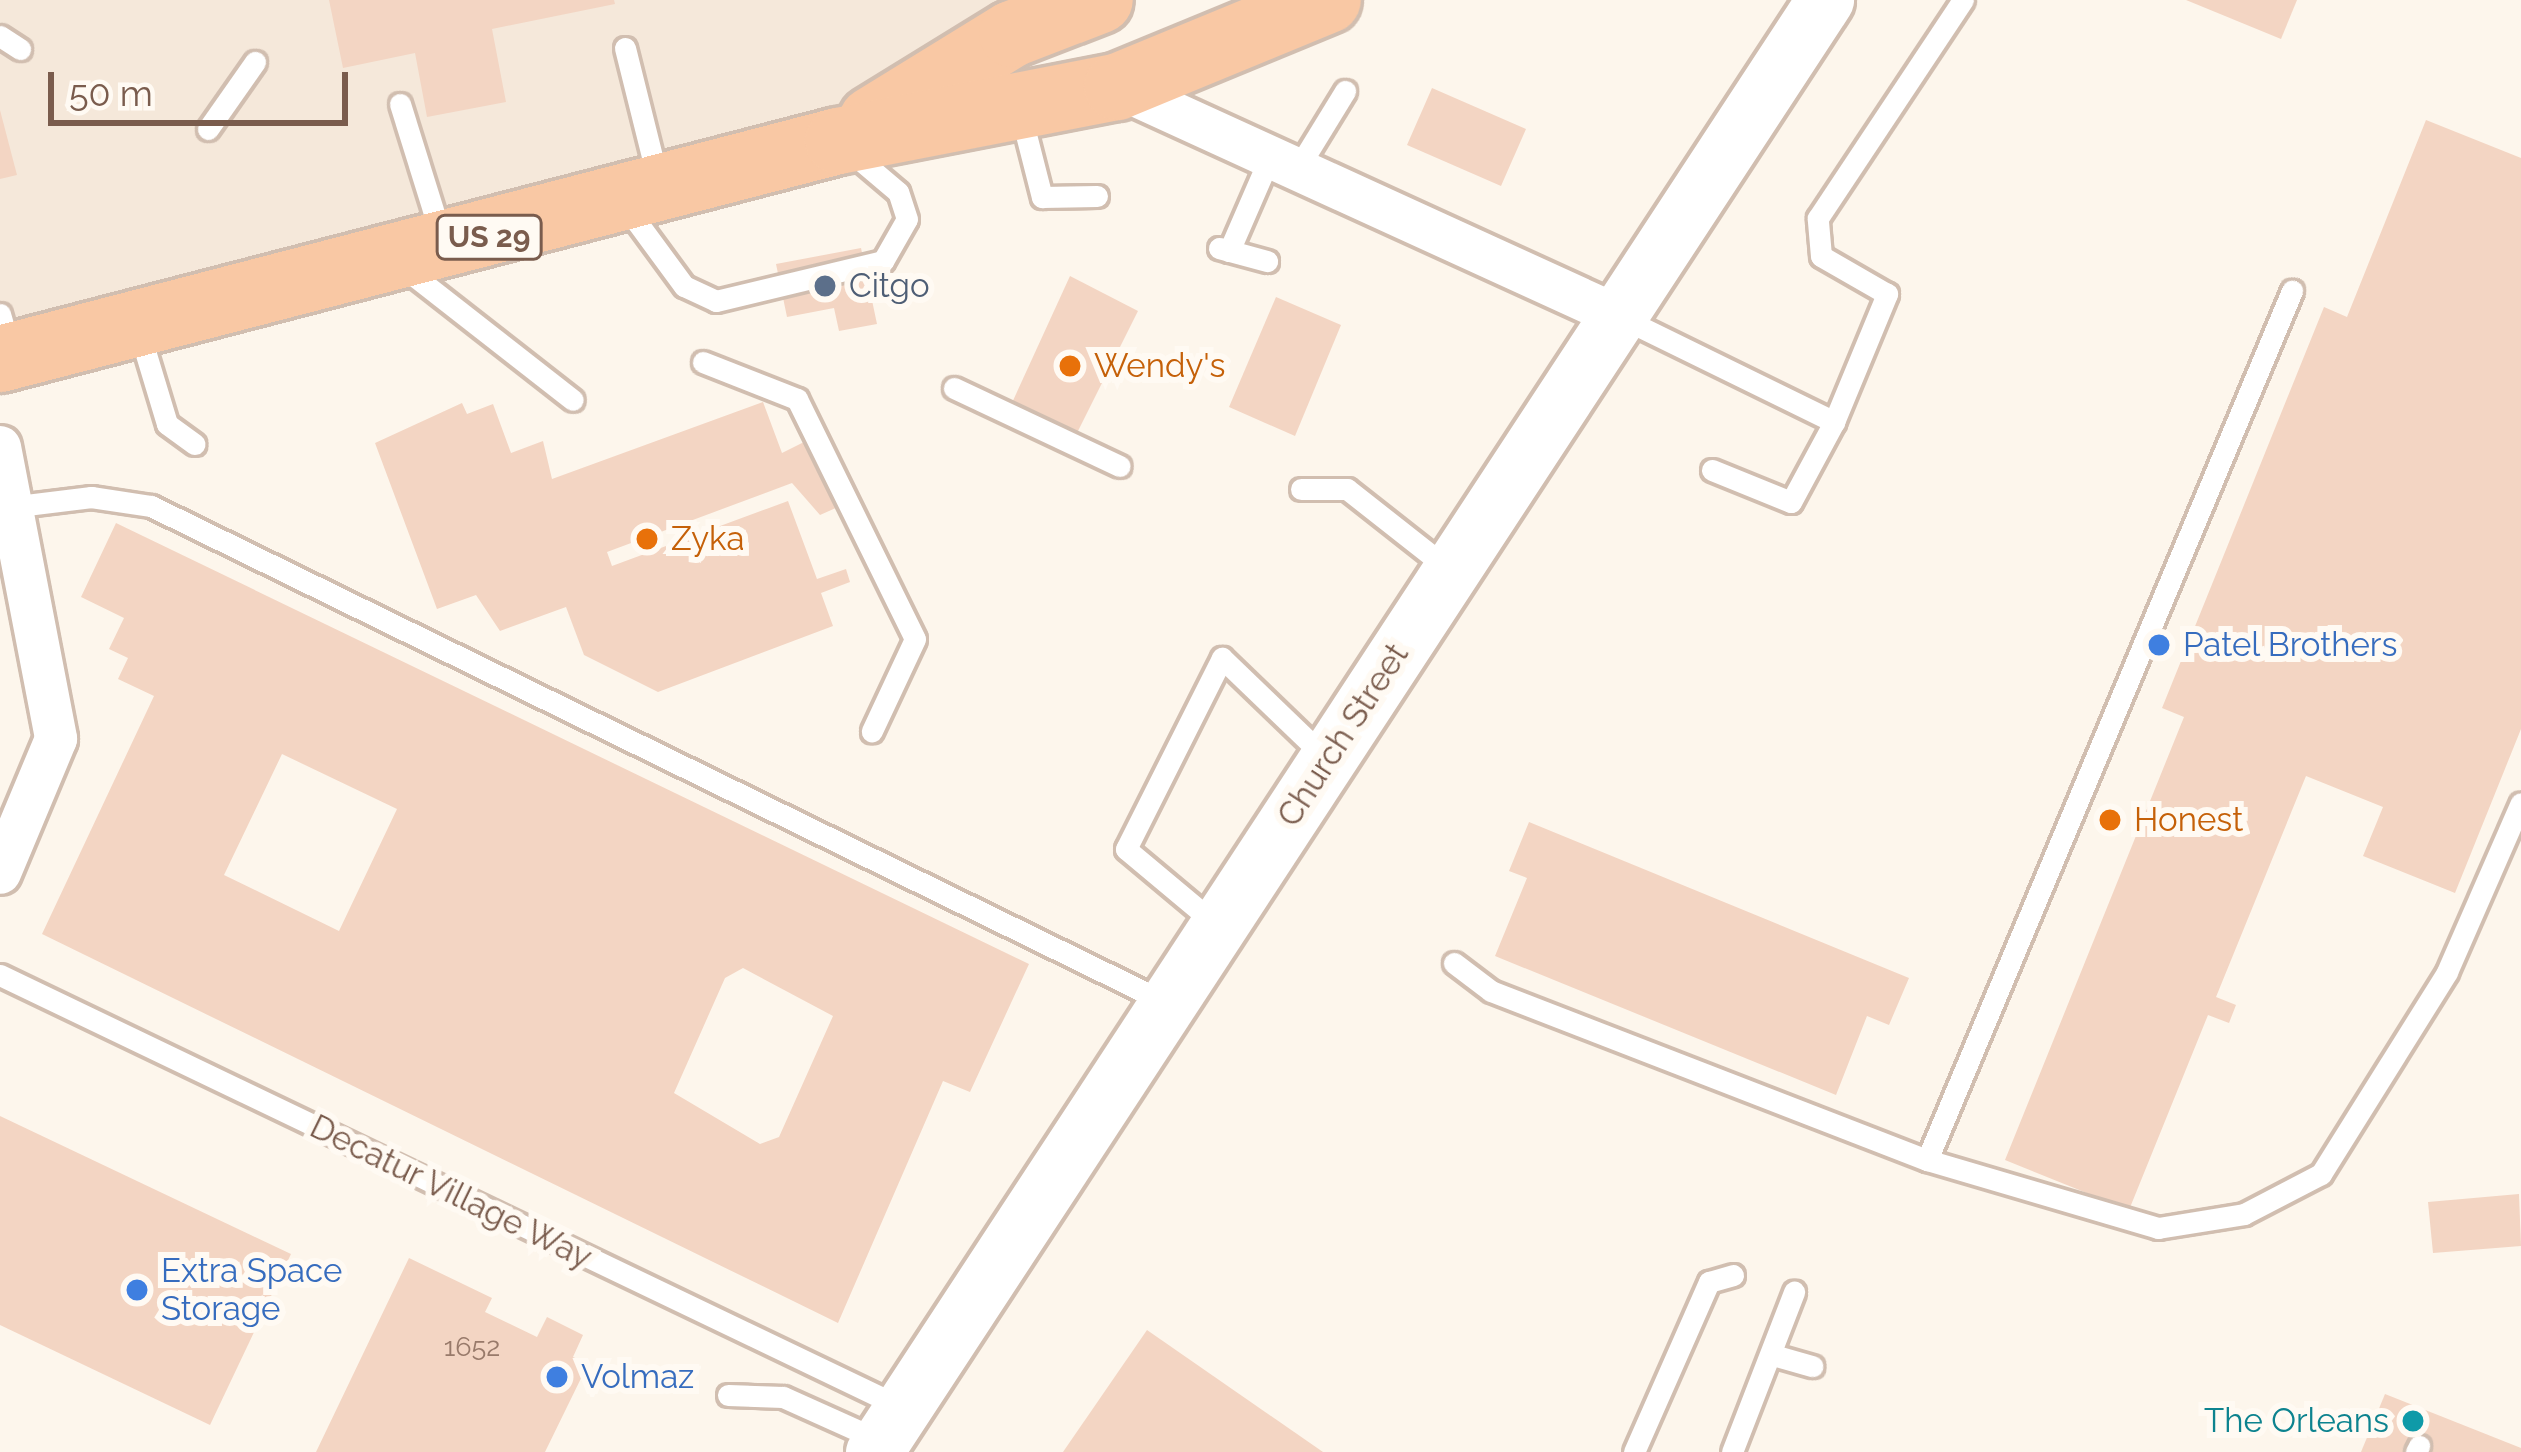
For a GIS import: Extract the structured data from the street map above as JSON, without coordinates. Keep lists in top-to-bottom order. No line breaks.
{"streets":{"highway":["US 29"],"main road":["Church Street"],"lane":["Decatur Village Way"]},"crossings":[["Church Street","Decatur Village Way"]],"places":["Citgo","Wendy's","Zyka","Patel Brothers","Honest","Extra Space Storage","Volmaz","The Orleans"],"house_numbers":["1652"],"scale_bar":"50 m"}
